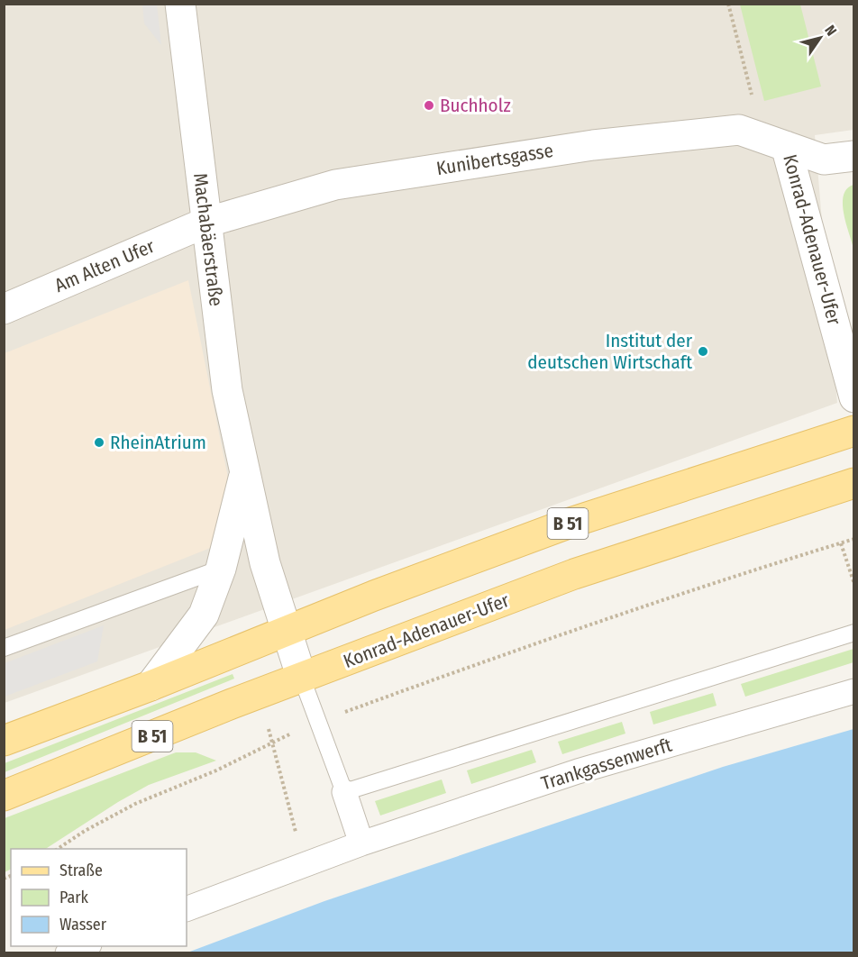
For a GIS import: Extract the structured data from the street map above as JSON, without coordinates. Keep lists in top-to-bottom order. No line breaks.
{"streets":{"main road":["Konrad-Adenauer-Ufer","B 51"],"street":["Kunibertsgasse","Machabäerstraße","Am Alten Ufer","Trankgassenwerft"]},"crossings":[["Kunibertsgasse","Machabäerstraße"],["Kunibertsgasse","Konrad-Adenauer-Ufer"],["Kunibertsgasse","Am Alten Ufer"],["Machabäerstraße","Konrad-Adenauer-Ufer"],["Machabäerstraße","Am Alten Ufer"],["Machabäerstraße","B 51"]],"places":["Buchholz","Institut der deutschen Wirtschaft","RheinAtrium"],"legend":["Straße","Park","Wasser"],"north":"top right"}
